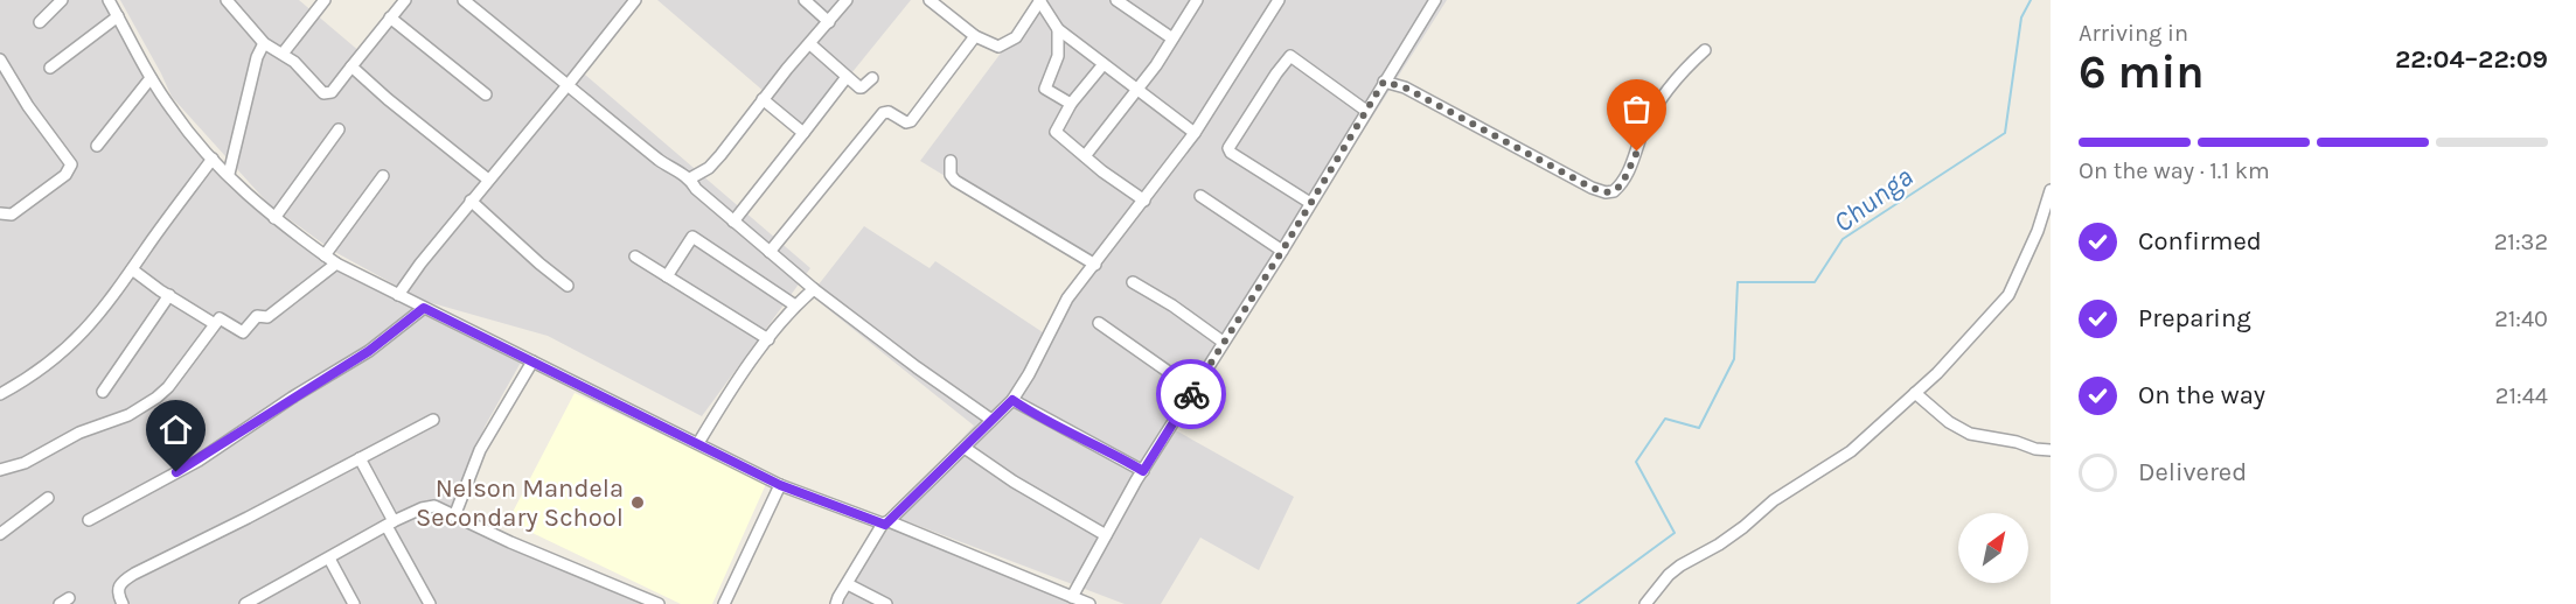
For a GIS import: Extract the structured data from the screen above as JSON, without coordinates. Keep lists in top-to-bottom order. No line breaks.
{"water":["Chunga"],"places":["Nelson Mandela Secondary School"],"north":"top right","page":{"heading":["6 min","Arriving in","22:04–22:09"],"bar":"On the way · 1.1 km","list":[["Confirmed","21:32"],["Preparing","21:40"],["On the way","21:44"],"Delivered"]}}
